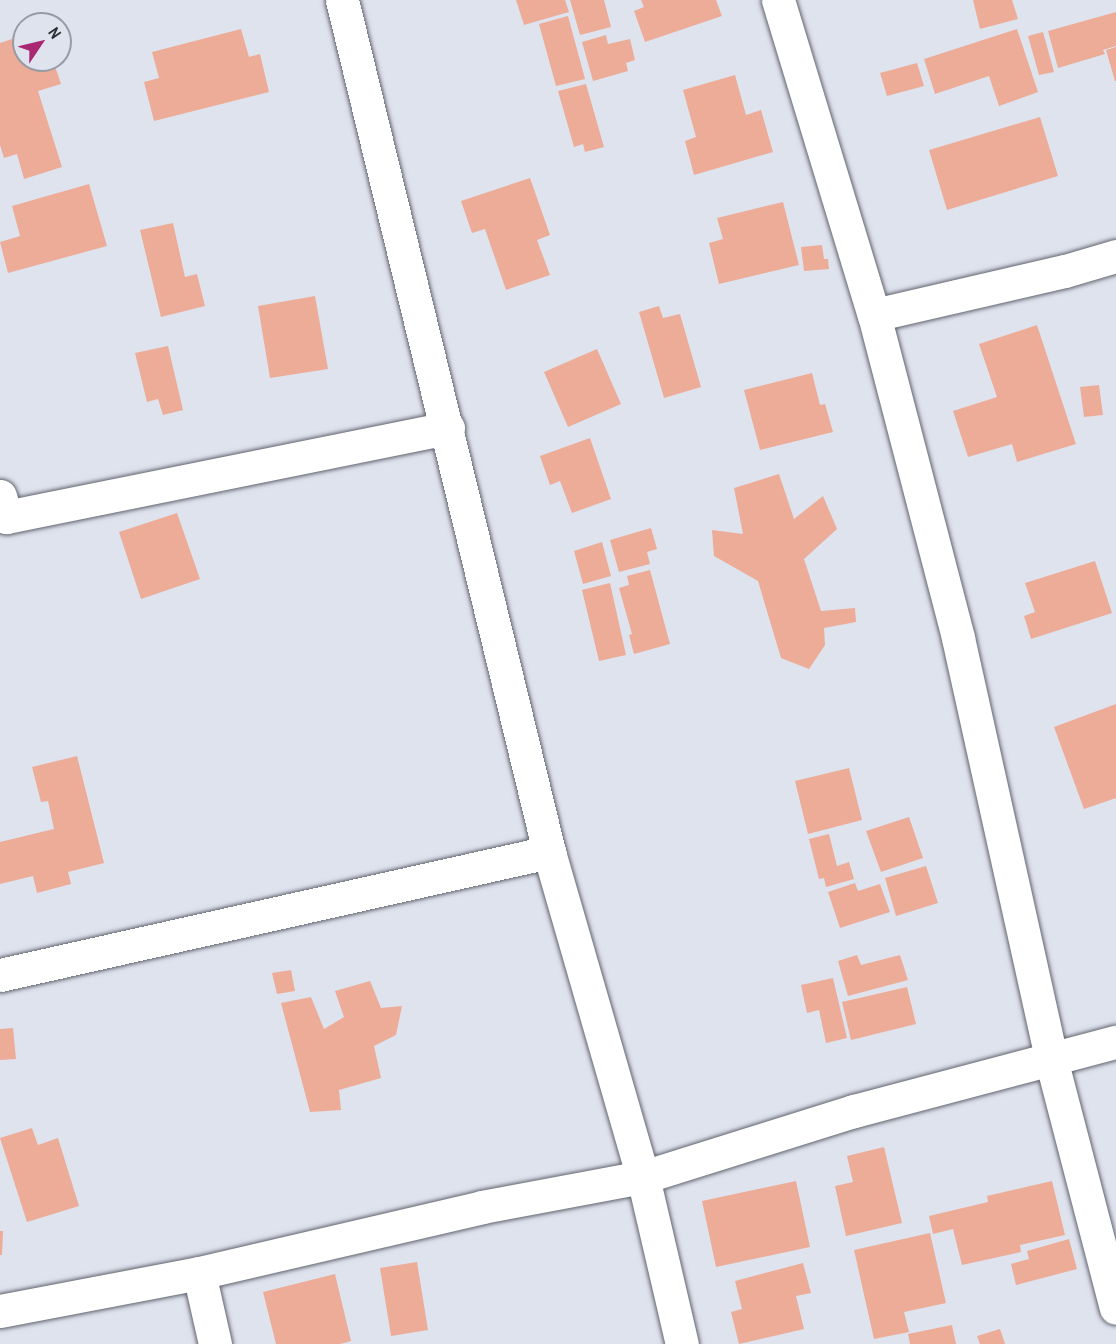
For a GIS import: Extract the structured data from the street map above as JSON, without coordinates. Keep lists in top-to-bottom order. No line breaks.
{"north":"top right"}
